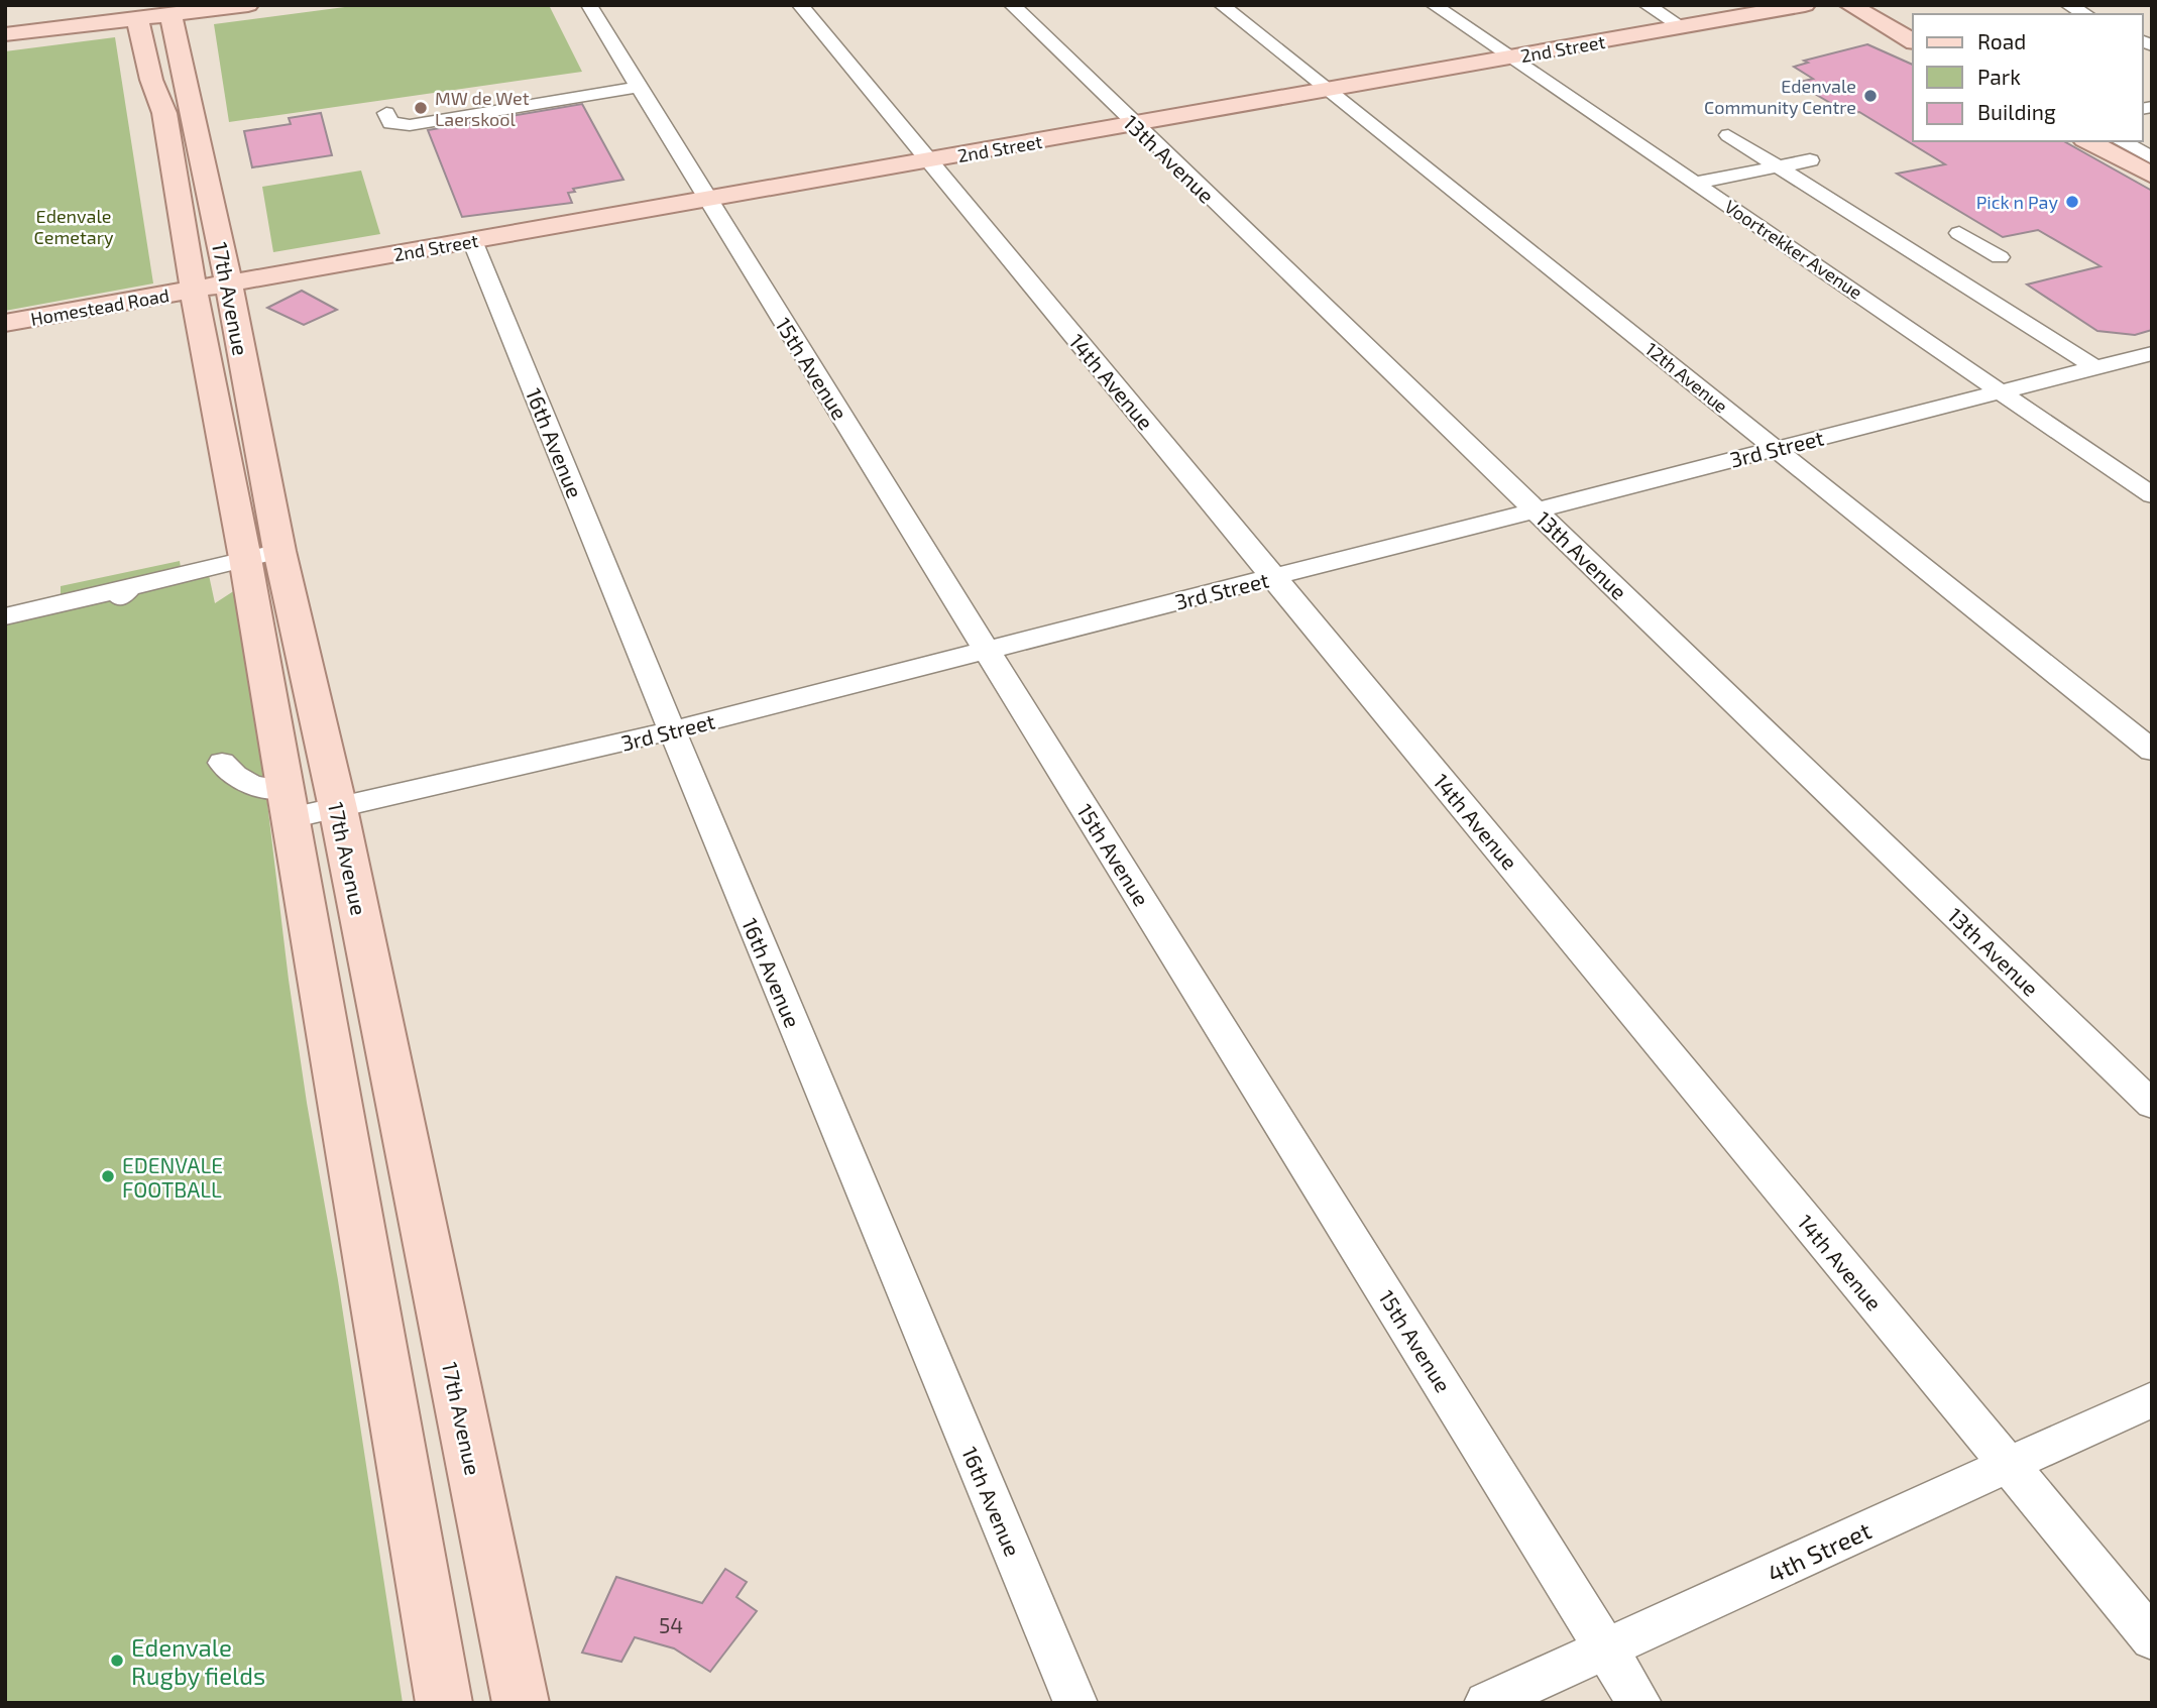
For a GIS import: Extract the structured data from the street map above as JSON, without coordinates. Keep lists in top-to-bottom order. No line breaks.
{"streets":{"main road":["2nd Street","17th Avenue","Homestead Road"],"street":["13th Avenue","Voortrekker Avenue","15th Avenue","12th Avenue","14th Avenue","16th Avenue","3rd Street","4th Street"]},"crossings":[["2nd Street","13th Avenue"],["2nd Street","Voortrekker Avenue"],["2nd Street","17th Avenue"],["2nd Street","Homestead Road"],["2nd Street","15th Avenue"],["2nd Street","12th Avenue"],["2nd Street","14th Avenue"],["2nd Street","16th Avenue"],["13th Avenue","3rd Street"],["Voortrekker Avenue","3rd Street"],["17th Avenue","Homestead Road"],["17th Avenue","3rd Street"],["15th Avenue","3rd Street"],["15th Avenue","4th Street"],["12th Avenue","3rd Street"],["14th Avenue","3rd Street"],["14th Avenue","4th Street"],["16th Avenue","3rd Street"]],"parks":["Edenvale Cemetary"],"places":["Edenvale Community Centre","MW de Wet Laerskool","Pick n Pay","EDENVALE FOOTBALL","Edenvale Rugby fields"],"house_numbers":["54"],"legend":["Road","Park","Building"]}
